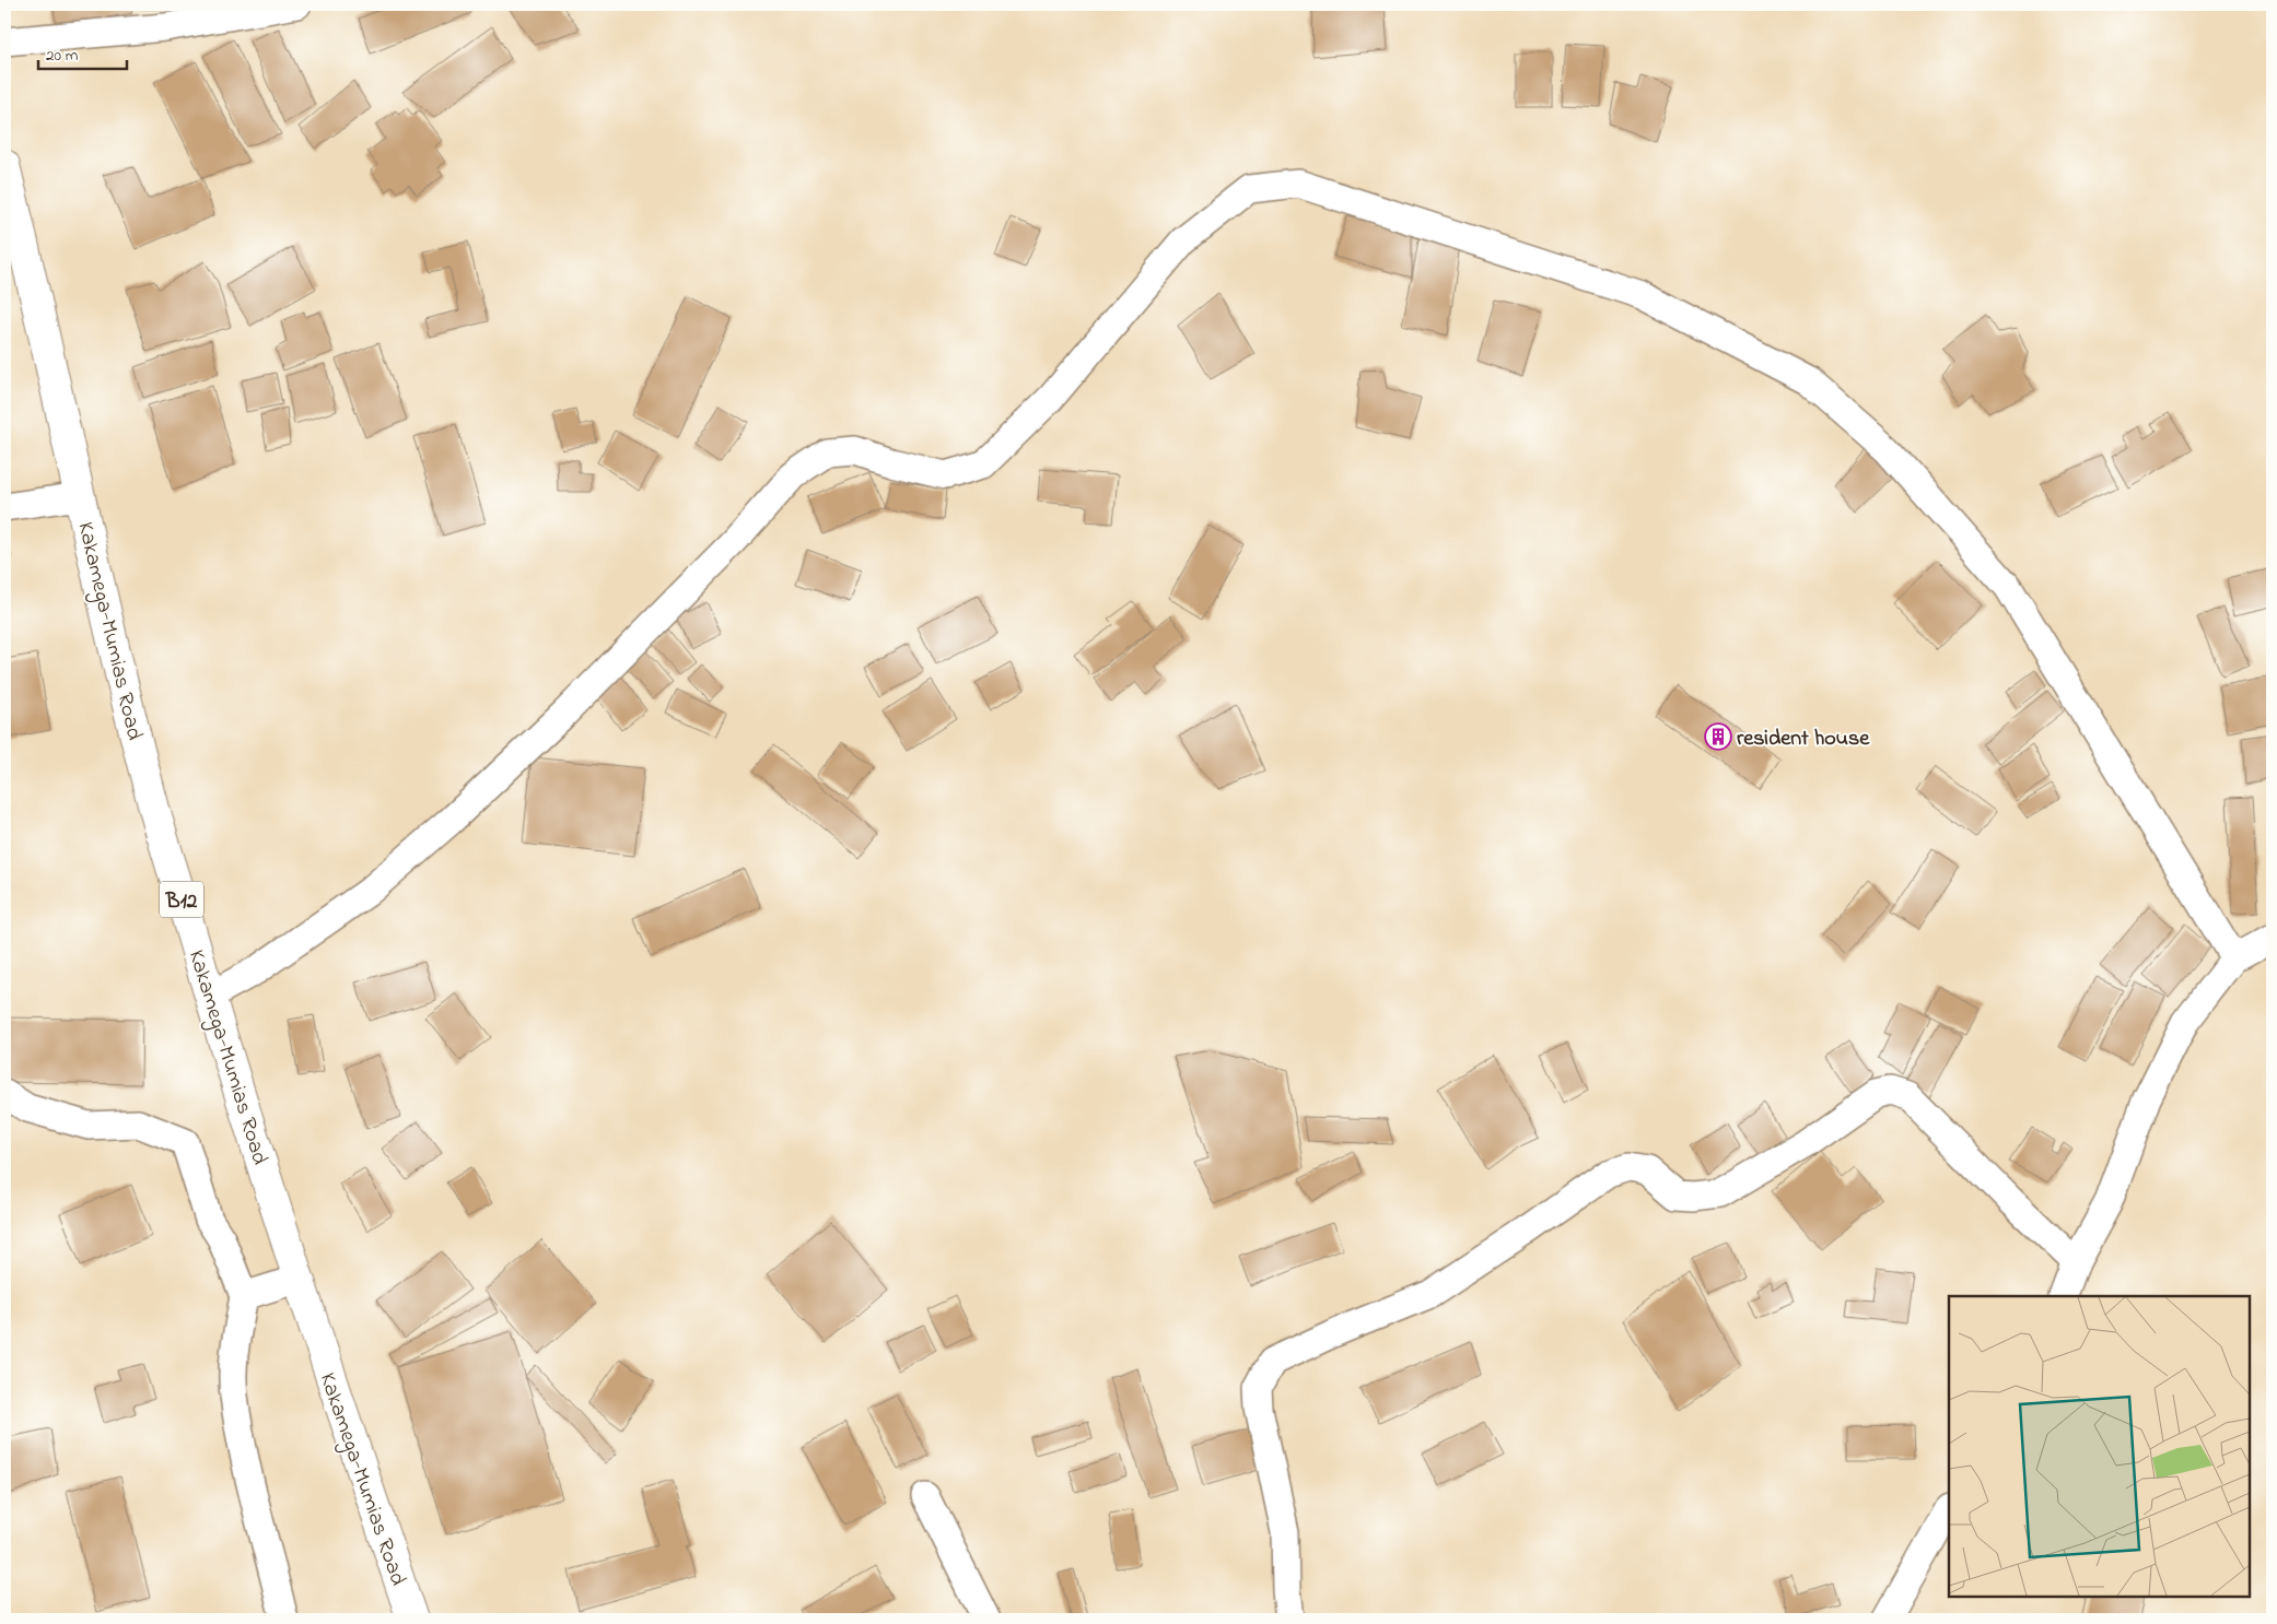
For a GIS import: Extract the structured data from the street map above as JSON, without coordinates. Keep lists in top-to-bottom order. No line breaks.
{"streets":{"highway":["Kakamega-Mumias Road","B12"]},"places":{"building":["resident house"]},"scale_bar":"20 m"}
